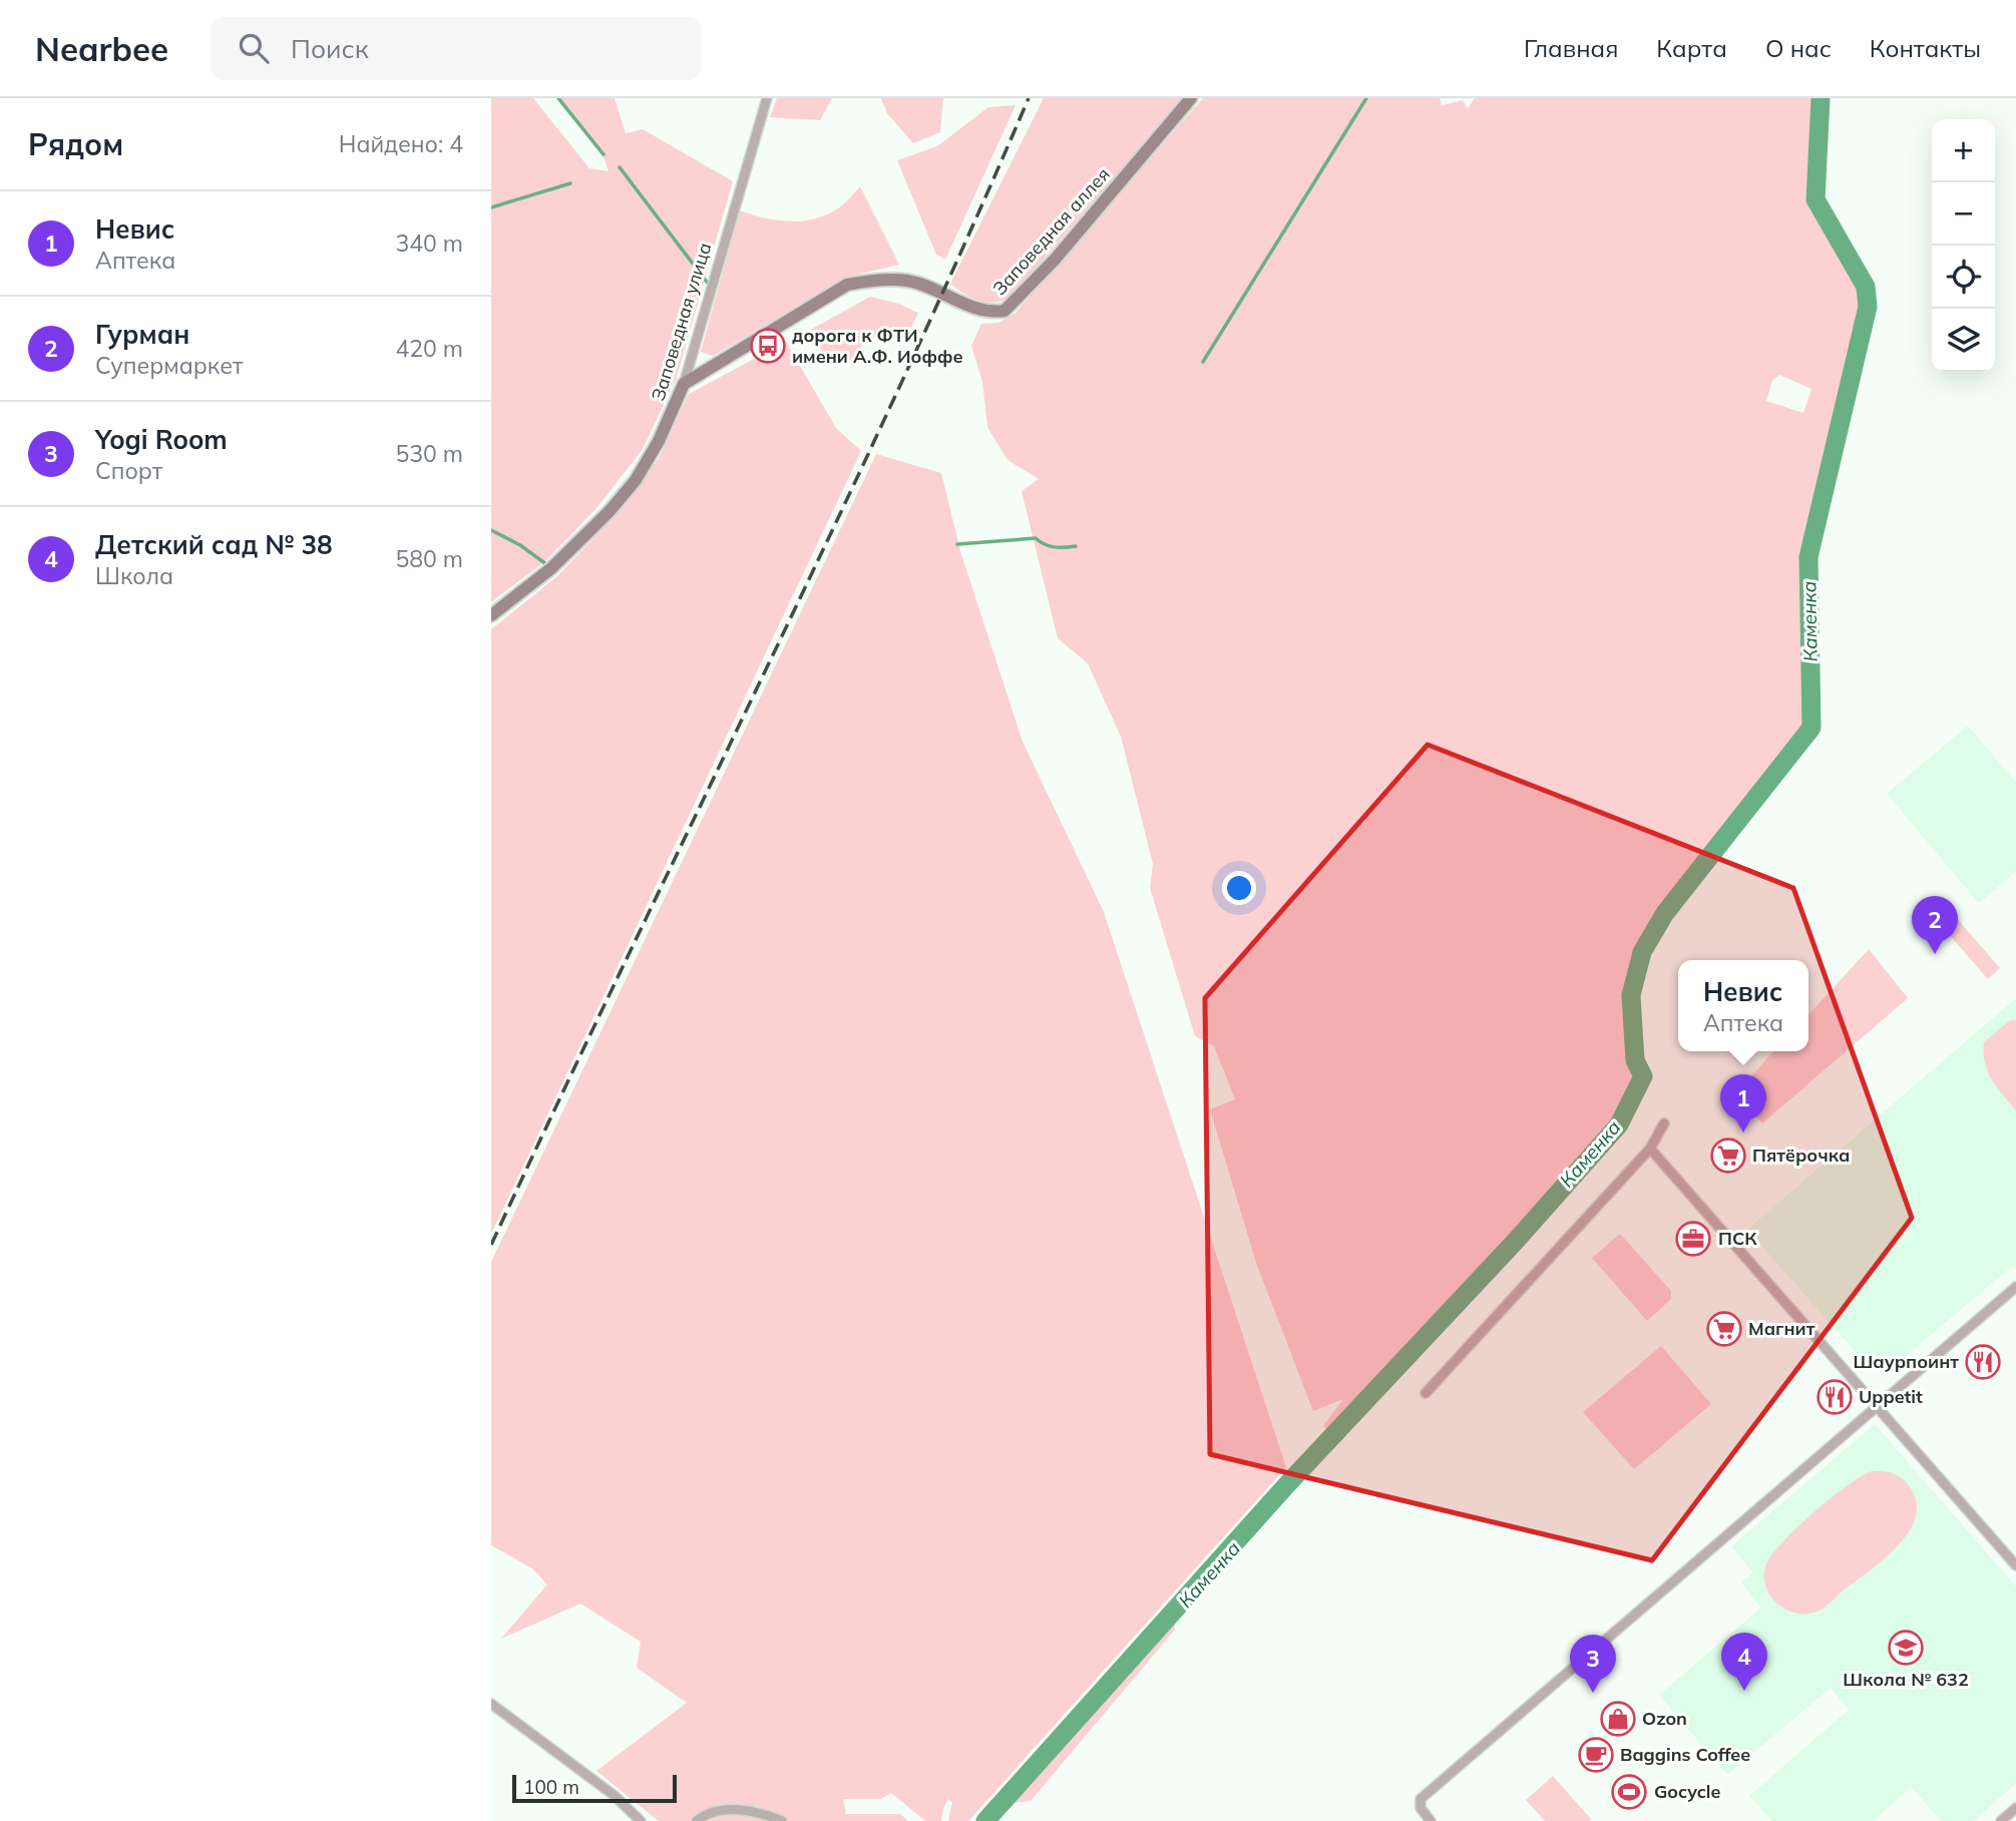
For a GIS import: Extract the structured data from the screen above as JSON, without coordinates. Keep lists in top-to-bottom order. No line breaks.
{"streets":{"street":["Заповедная аллея","Заповедная улица"]},"crossings":[["Заповедная аллея","Заповедная улица"]],"water":["Каменка"],"places":{"bus stop":["дорога к ФТИ имени А.Ф. Иоффе"],"supermarket":["Пятёрочка","Магнит"],"office":["ПСК"],"restaurant":["Шаурпоинт","Uppetit"],"school or university":["Школа № 632"],"shop":["Ozon"],"cafe":["Baggins Coffee"],"sports":["Gocycle"]},"scale_bar":"100 m","page":{"header":"Nearbee","search":"Поиск","nav":["Главная","Карта","О нас","Контакты"],"heading":["Рядом","Найдено: 4"],"map_buttons":["+","−"],"list":[{"mark":"1","name":"Невис","note":"Аптека","value":"340 m"},{"mark":"2","name":"Гурман","note":"Супермаркет","value":"420 m"},{"mark":"3","name":"Yogi Room","note":"Спорт","value":"530 m"},{"mark":"4","name":"Детский сад № 38","note":"Школа","value":"580 m"}],"pins":["2","1","4","3"],"popup":["Невис","Аптека"],"scale":"100 m"}}
